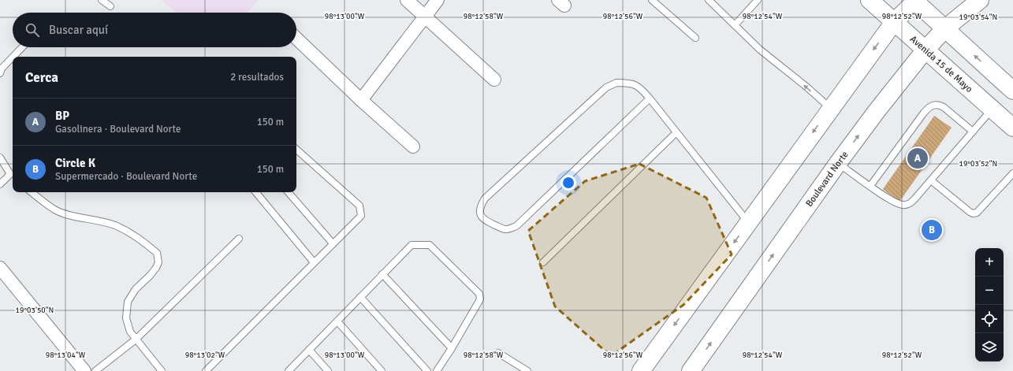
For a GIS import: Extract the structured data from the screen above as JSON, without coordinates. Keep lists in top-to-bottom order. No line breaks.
{"streets":{"main road":["Avenida 15 de Mayo","Boulevard Norte"]},"crossings":[["Avenida 15 de Mayo","Boulevard Norte"]],"page":{"search":"Buscar aquí","heading":["Cerca","2 resultados"],"list":[{"mark":"A","name":"BP","note":"Gasolinera · Boulevard Norte","value":"150 m"},{"mark":"B","name":"Circle K","note":"Supermercado · Boulevard Norte","value":"150 m"}],"pins":["A","B"],"map_buttons":["+","−"]},"coordinates":["98°13'00\"W","98°12'58\"W","98°12'56\"W","98°12'54\"W","98°12'52\"W","19°03'54\"N","19°03'52\"N","19°03'50\"N","98°13'04\"W","98°13'02\"W"]}
